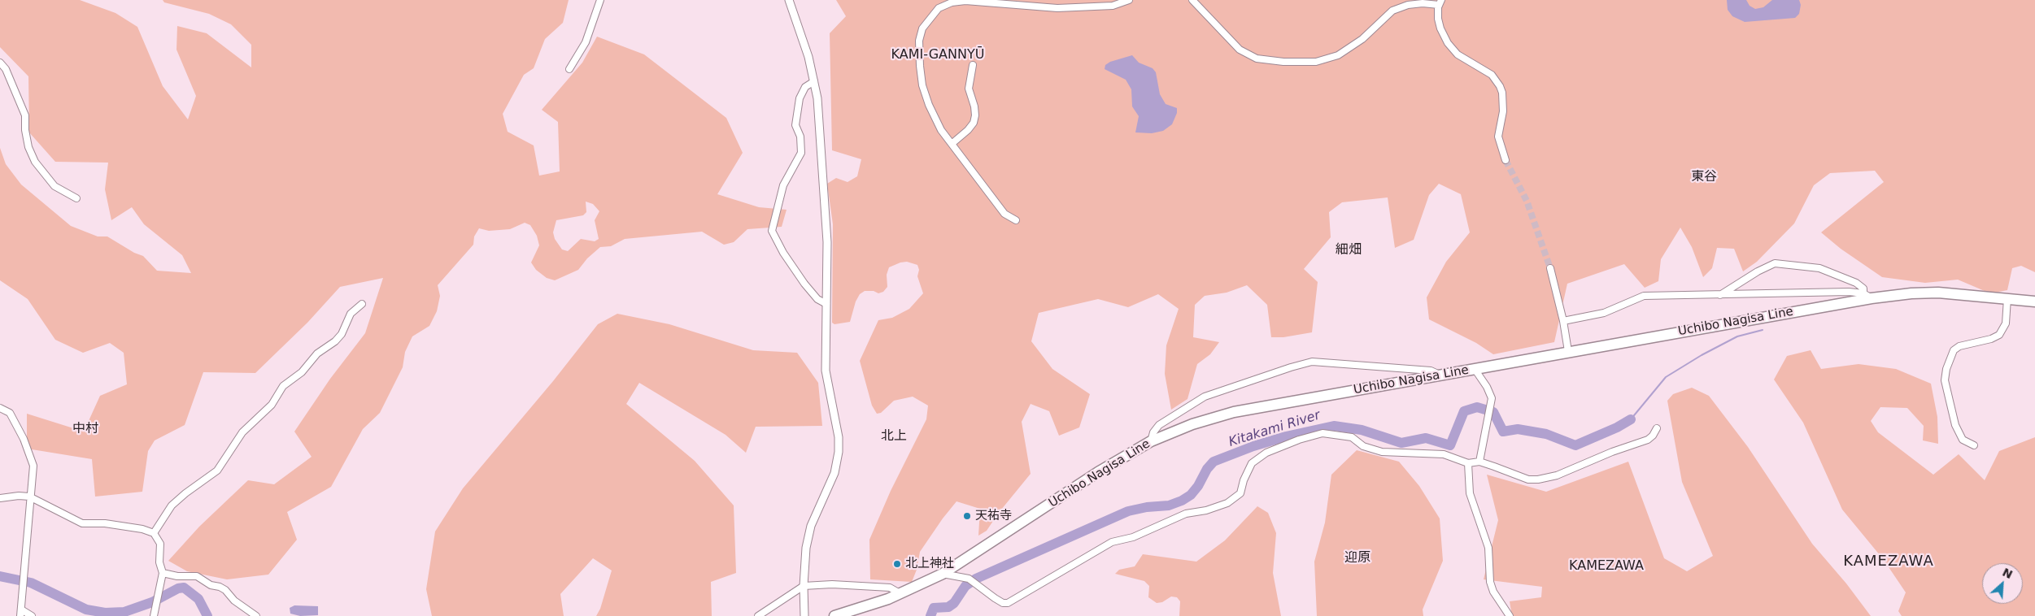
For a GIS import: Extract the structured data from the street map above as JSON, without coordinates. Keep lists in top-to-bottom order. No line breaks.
{"streets":{"highway":["Uchibo Nagisa Line"]},"districts":["KAMI-GANNYŪ","東谷","細畑","中村","北上","迎原","KAMEZAWA","KAMEZAWA"],"water":["Kitakami River"],"places":["天祐寺","北上神社"],"north":"top right"}
